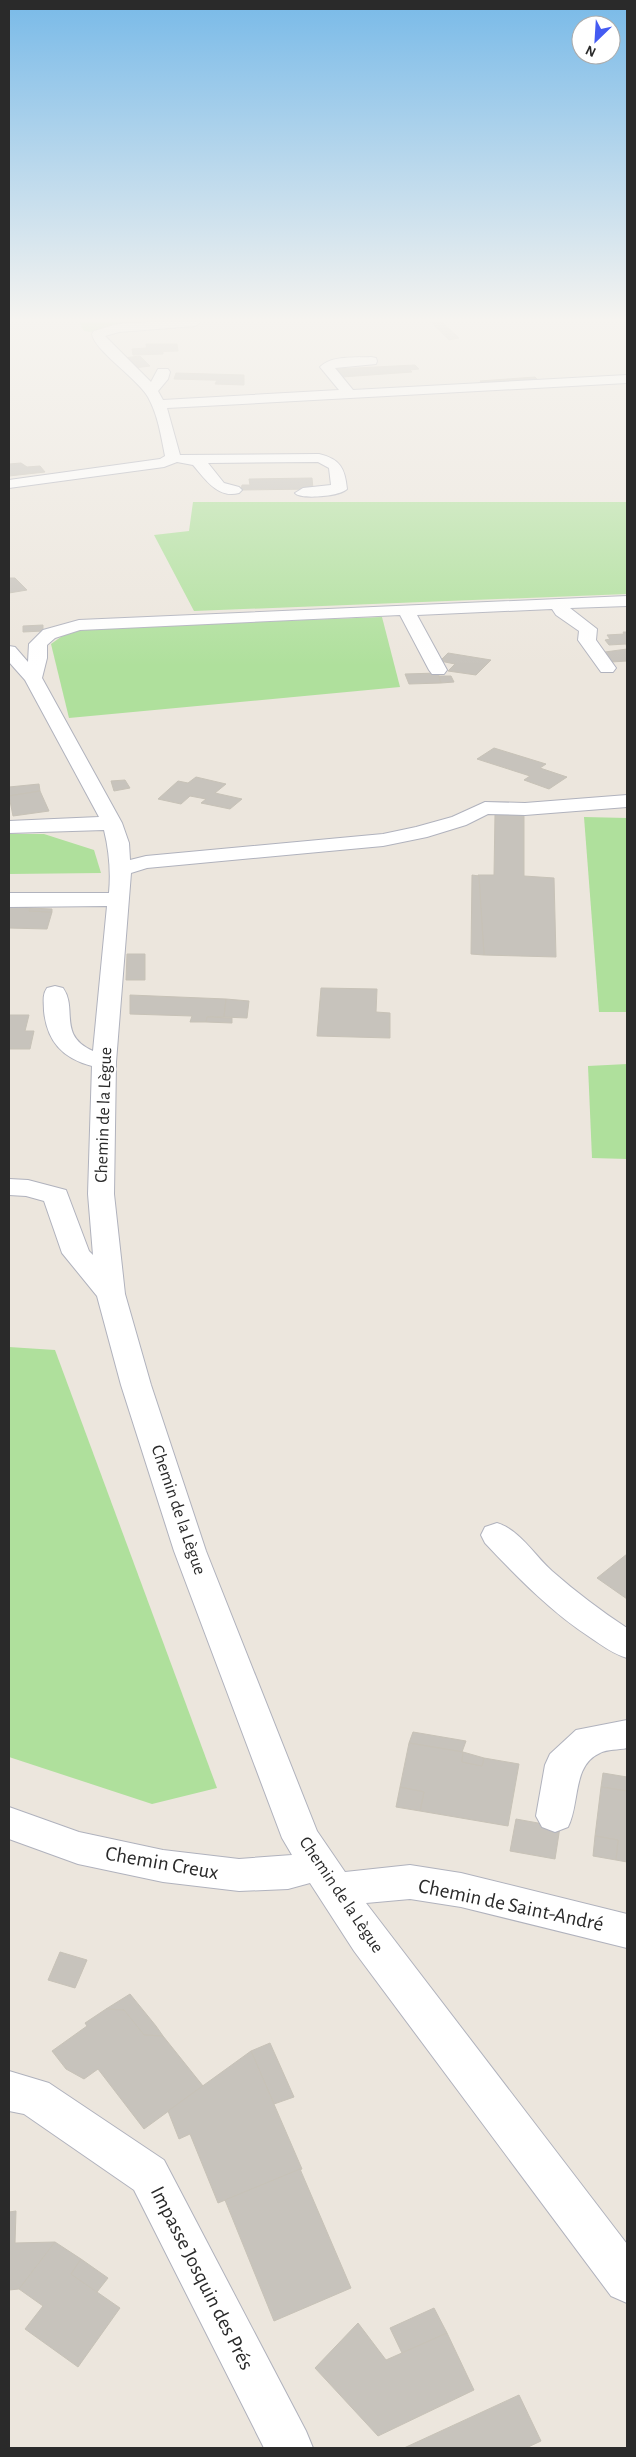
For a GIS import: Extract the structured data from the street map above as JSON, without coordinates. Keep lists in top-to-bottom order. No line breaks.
{"streets":{"street":["Chemin de la Lègue","Chemin Creux","Chemin de Saint-André","Impasse Josquin des Prés"]},"crossings":[["Chemin de la Lègue","Chemin Creux"],["Chemin de la Lègue","Chemin de Saint-André"],["Chemin Creux","Chemin de Saint-André"]],"north":"bottom left"}
